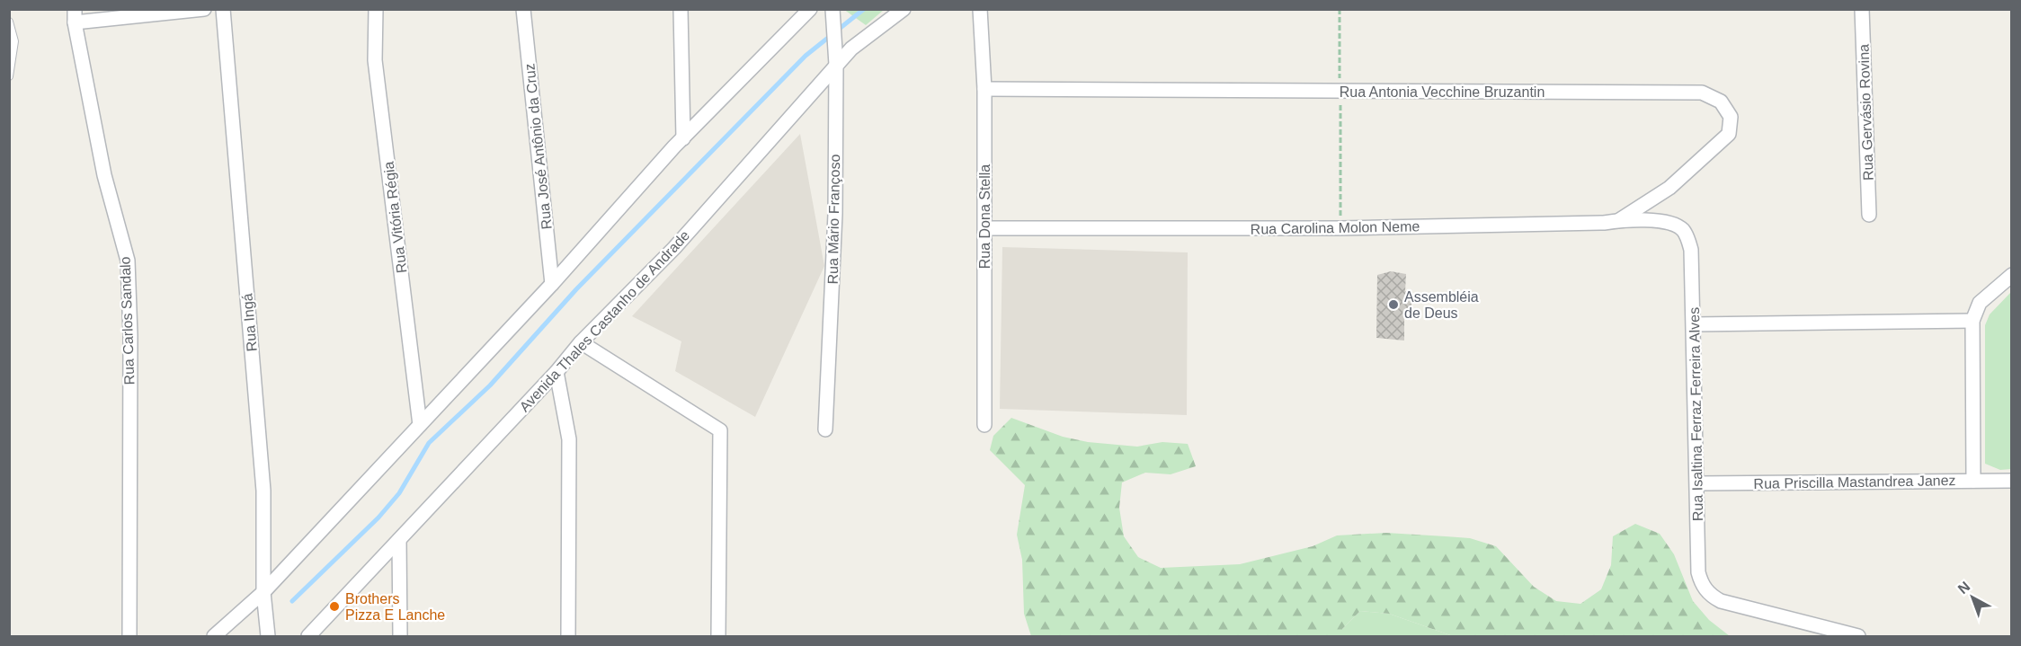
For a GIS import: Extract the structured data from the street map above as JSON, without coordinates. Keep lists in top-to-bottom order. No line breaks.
{"streets":{"street":["Rua Antonia Vecchine Bruzantin","Rua Gervásio Rovina","Rua José Antônio da Cruz","Rua Dona Stella","Rua Vitória Régia","Rua Mário Françoso","Rua Carolina Molon Neme","Rua Carlos Sandalo","Avenida Thales Castanho de Andrade","Rua Ingá","Rua Isaltina Ferraz Ferreira Alves","Rua Priscilla Mastandrea Janez"]},"crossings":[["Rua Antonia Vecchine Bruzantin","Rua Dona Stella"],["Rua Antonia Vecchine Bruzantin","Rua Carolina Molon Neme"],["Rua Dona Stella","Rua Carolina Molon Neme"],["Rua Mário Françoso","Avenida Thales Castanho de Andrade"],["Rua Carolina Molon Neme","Rua Isaltina Ferraz Ferreira Alves"],["Rua Isaltina Ferraz Ferreira Alves","Rua Priscilla Mastandrea Janez"]],"places":["Assembléia de Deus","Brothers Pizza E Lanche"],"north":"top left"}
